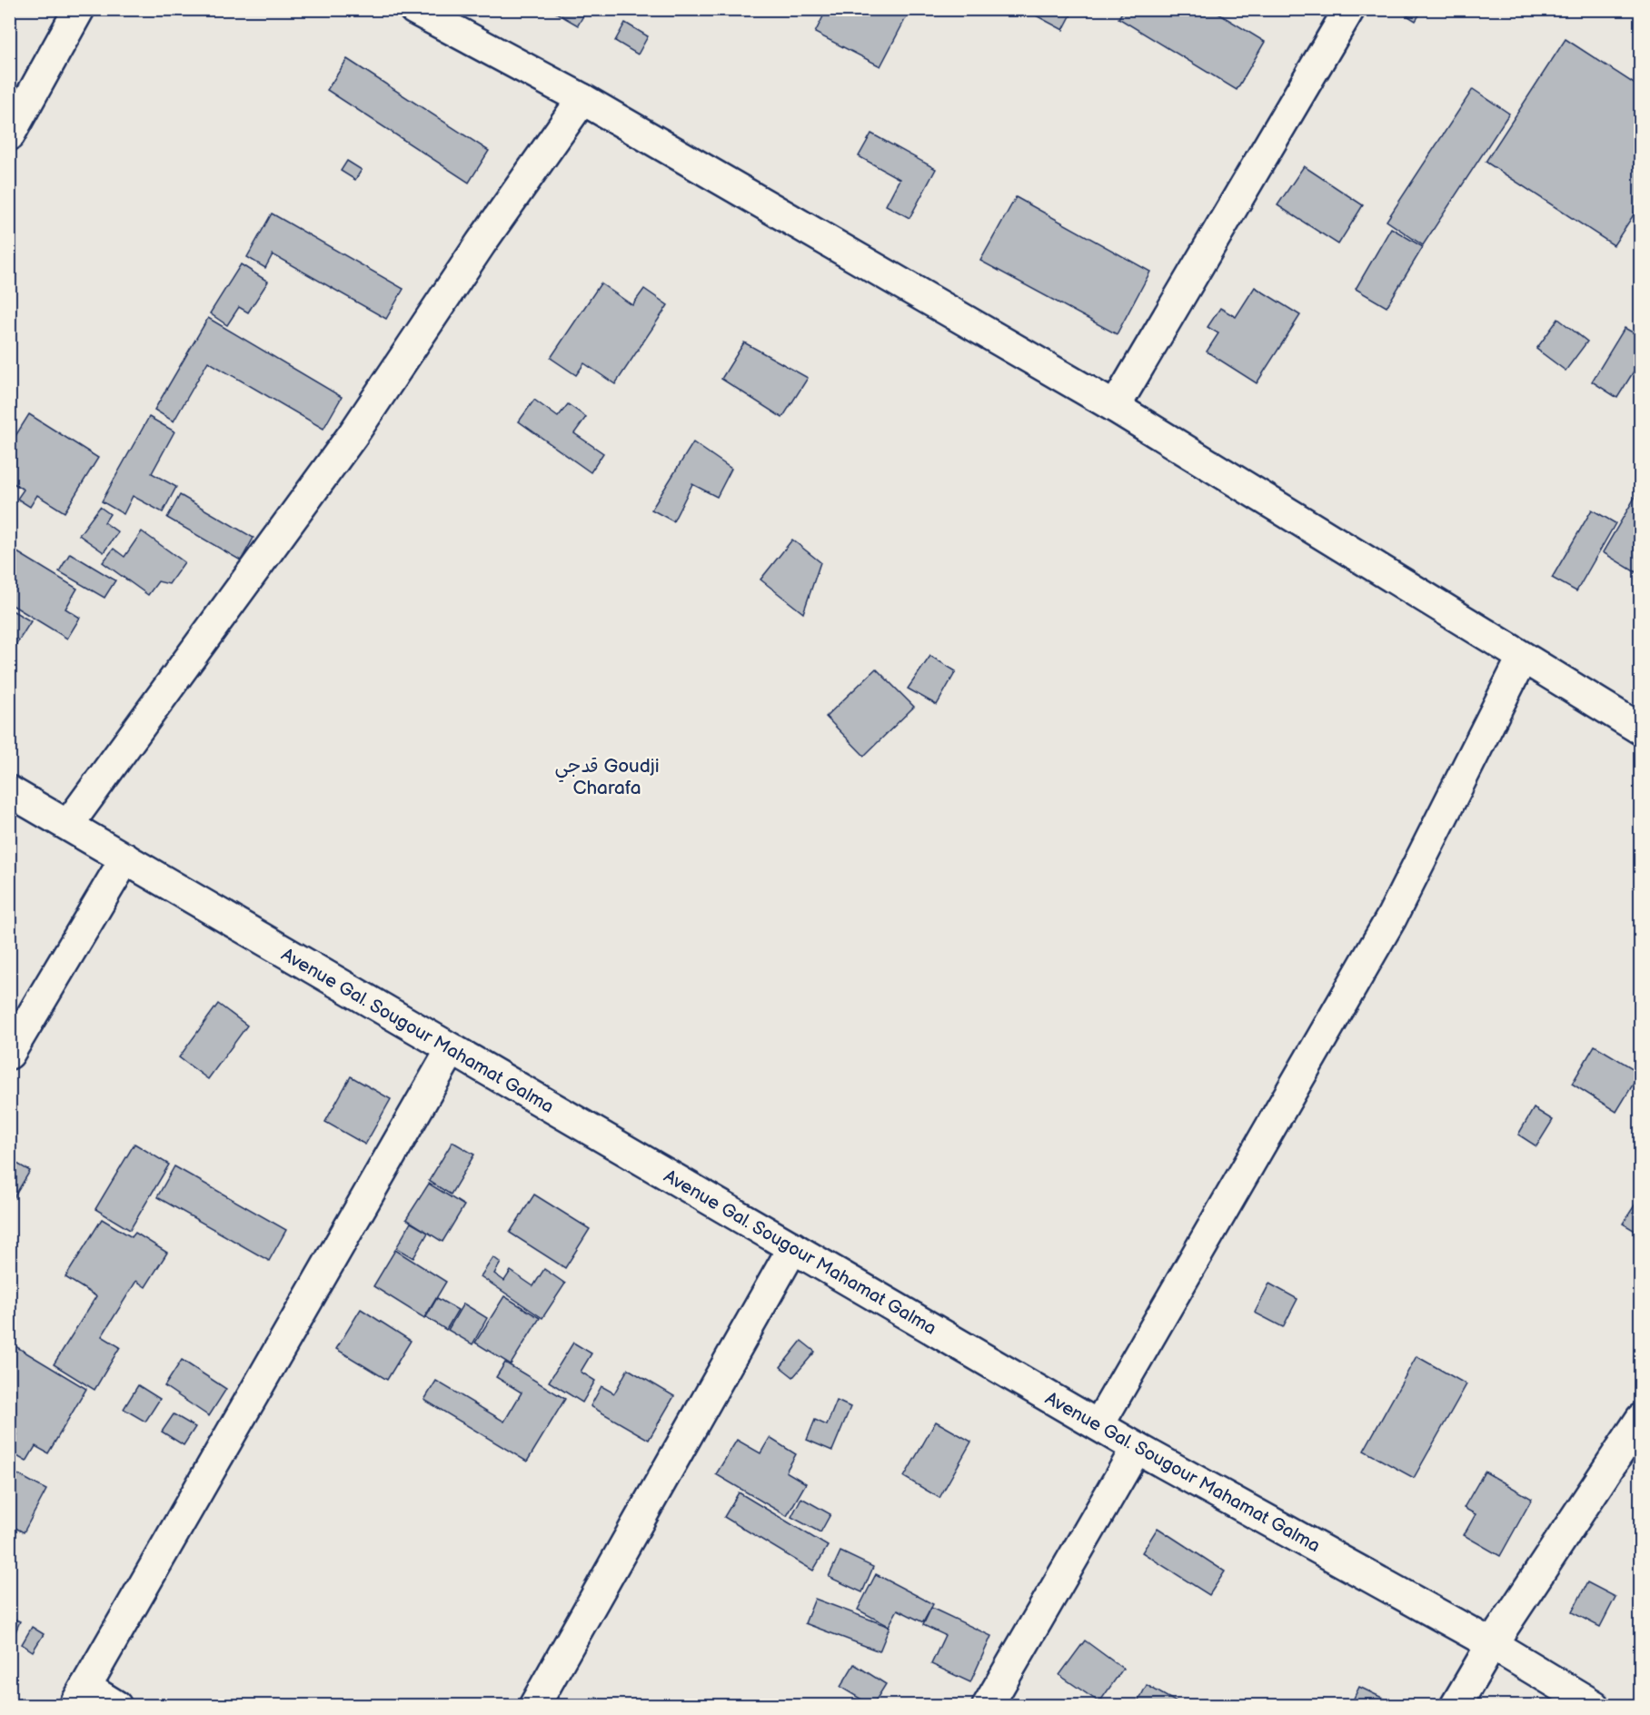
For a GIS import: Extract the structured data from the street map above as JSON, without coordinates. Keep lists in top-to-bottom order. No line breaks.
{"streets":{"street":["Avenue Gal. Sougour Mahamat Galma"]},"districts":["قدجي Goudji Charafa"]}
